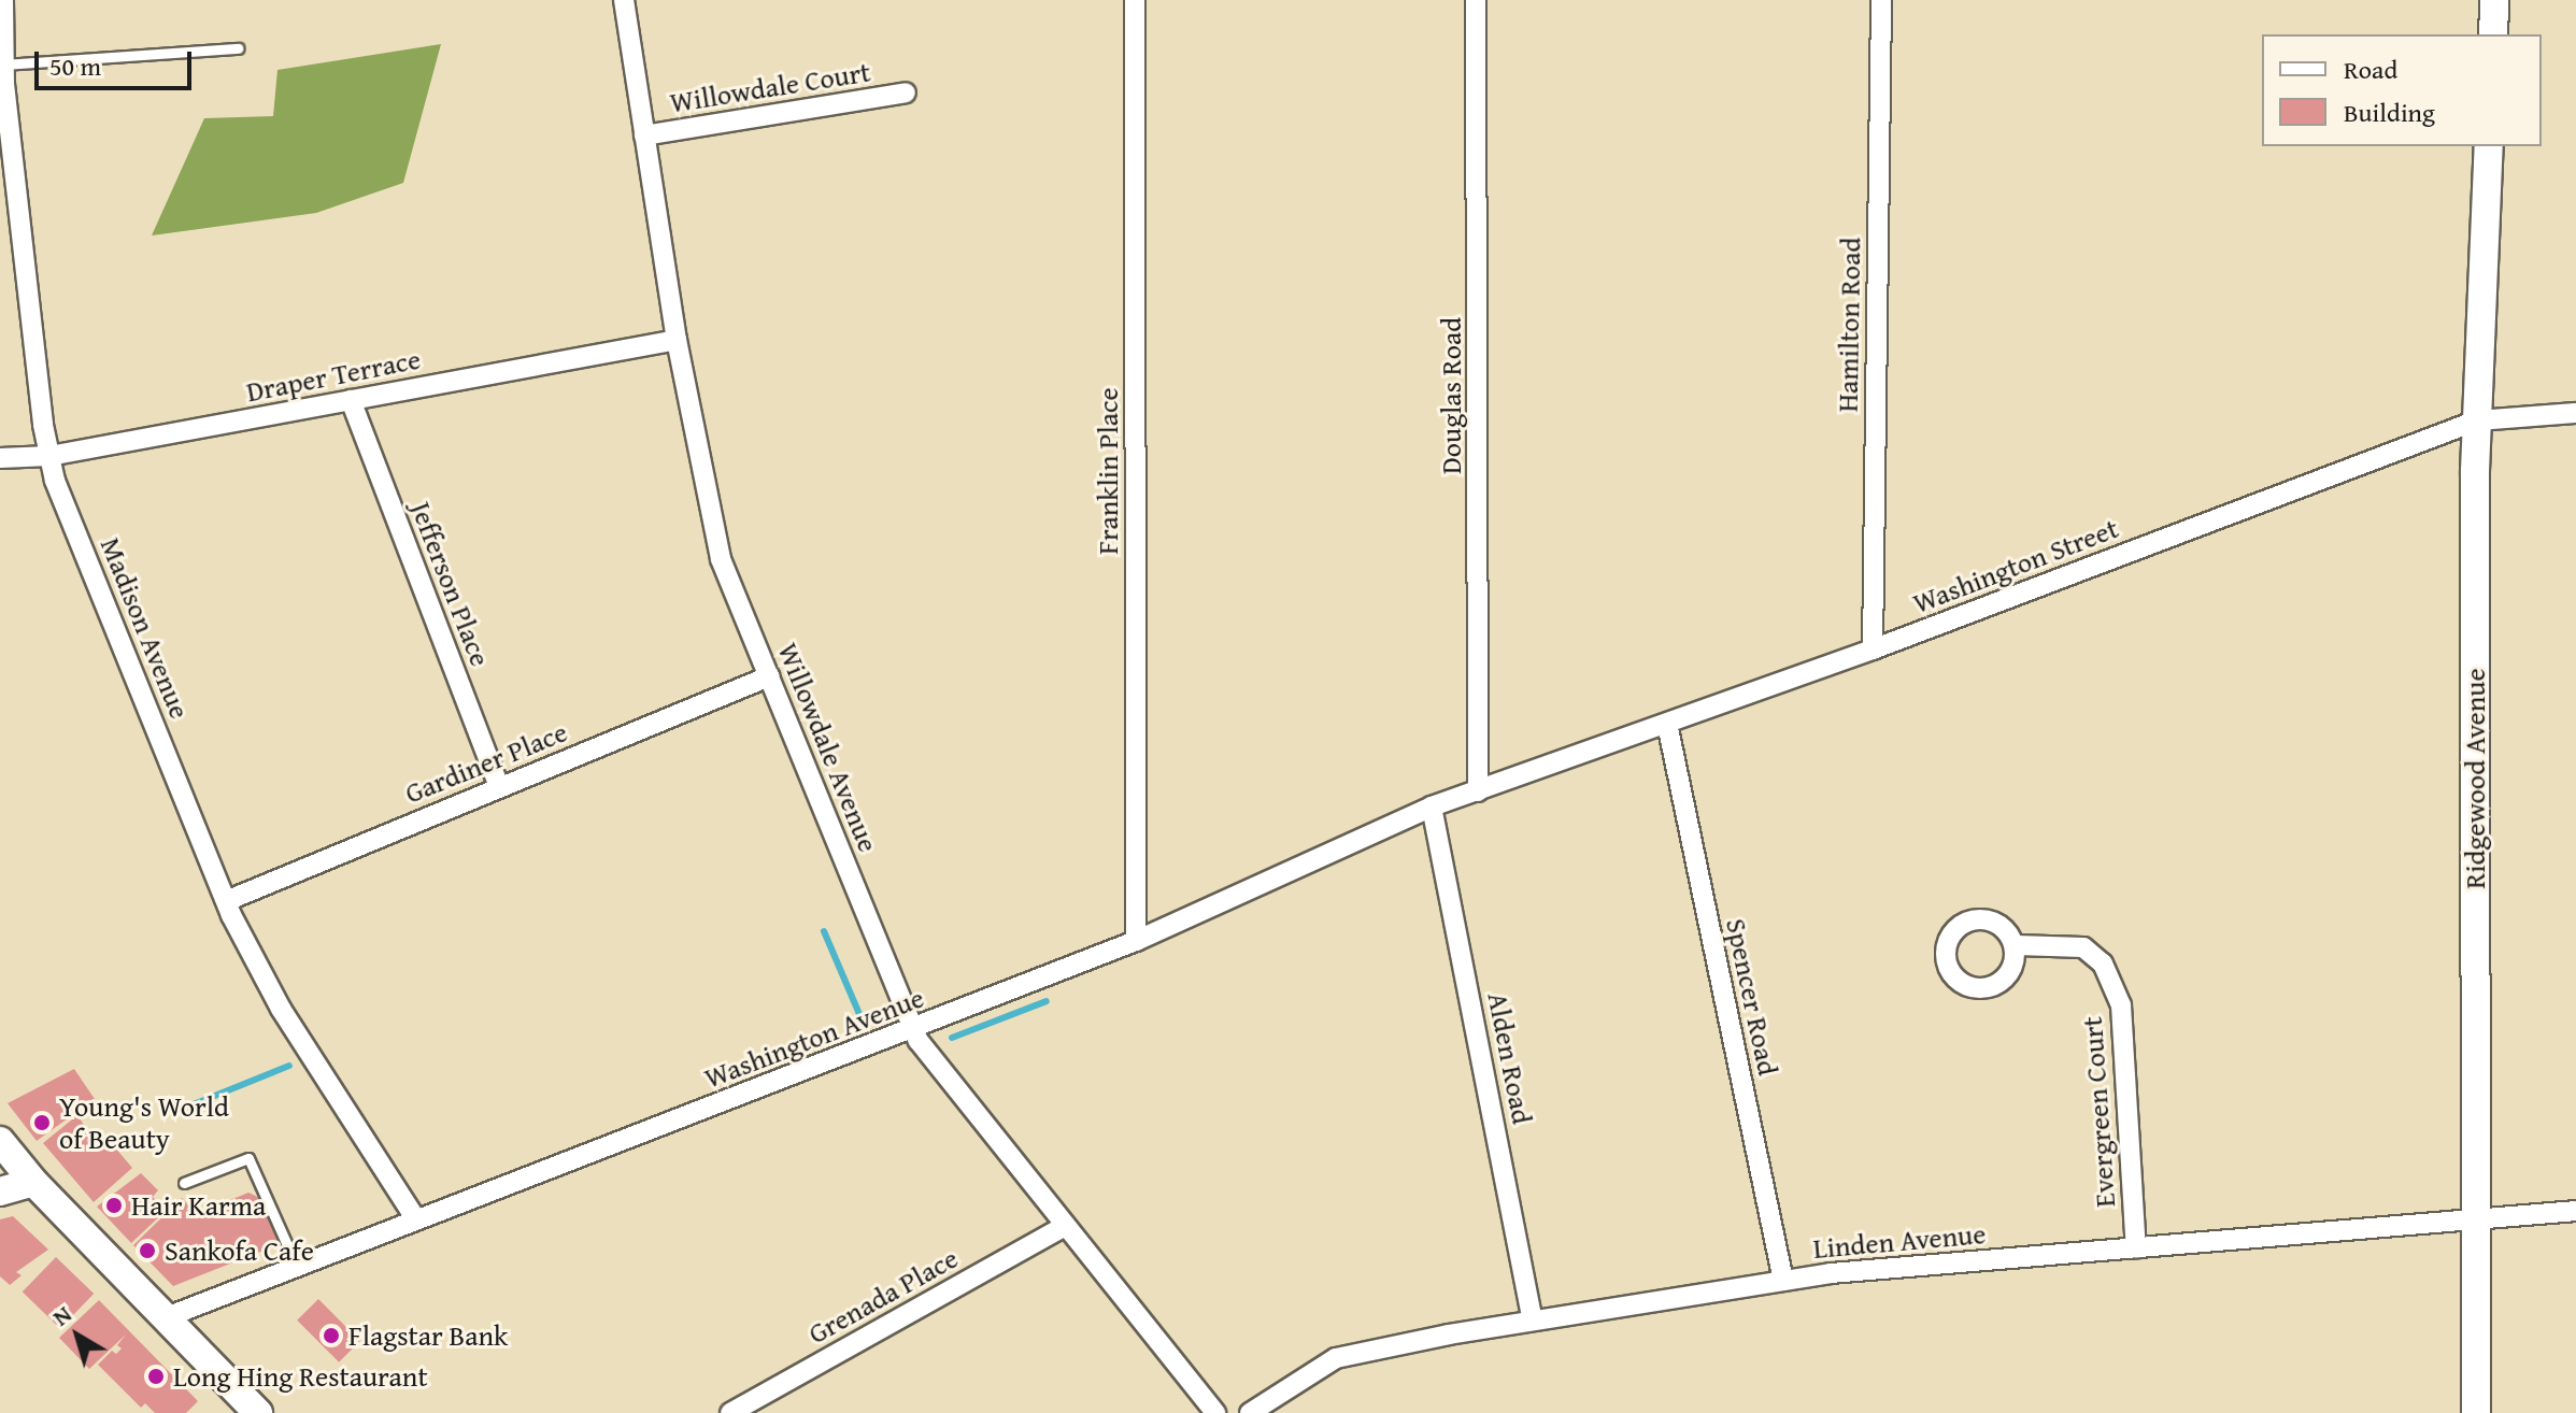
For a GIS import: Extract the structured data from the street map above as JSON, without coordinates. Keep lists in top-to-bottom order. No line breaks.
{"streets":{"street":["Willowdale Court","Hamilton Road","Draper Terrace","Douglas Road","Franklin Place","Washington Street","Jefferson Place","Madison Avenue","Willowdale Avenue","Gardiner Place","Ridgewood Avenue","Spencer Road","Washington Avenue","Alden Road","Evergreen Court","Linden Avenue","Grenada Place"]},"crossings":[["Willowdale Court","Willowdale Avenue"],["Hamilton Road","Washington Street"],["Draper Terrace","Jefferson Place"],["Draper Terrace","Madison Avenue"],["Draper Terrace","Willowdale Avenue"],["Douglas Road","Washington Street"],["Douglas Road","Washington Avenue"],["Franklin Place","Washington Avenue"],["Washington Street","Ridgewood Avenue"],["Washington Street","Spencer Road"],["Washington Street","Washington Avenue"],["Jefferson Place","Gardiner Place"],["Madison Avenue","Gardiner Place"],["Madison Avenue","Washington Avenue"],["Willowdale Avenue","Gardiner Place"],["Willowdale Avenue","Washington Avenue"],["Willowdale Avenue","Grenada Place"],["Ridgewood Avenue","Linden Avenue"],["Spencer Road","Linden Avenue"],["Washington Avenue","Alden Road"],["Alden Road","Linden Avenue"],["Evergreen Court","Linden Avenue"]],"places":["Young's World of Beauty","Hair Karma","Sankofa Cafe","Flagstar Bank","Long Hing Restaurant"],"legend":["Road","Building"],"scale_bar":"50 m","north":"top left"}
